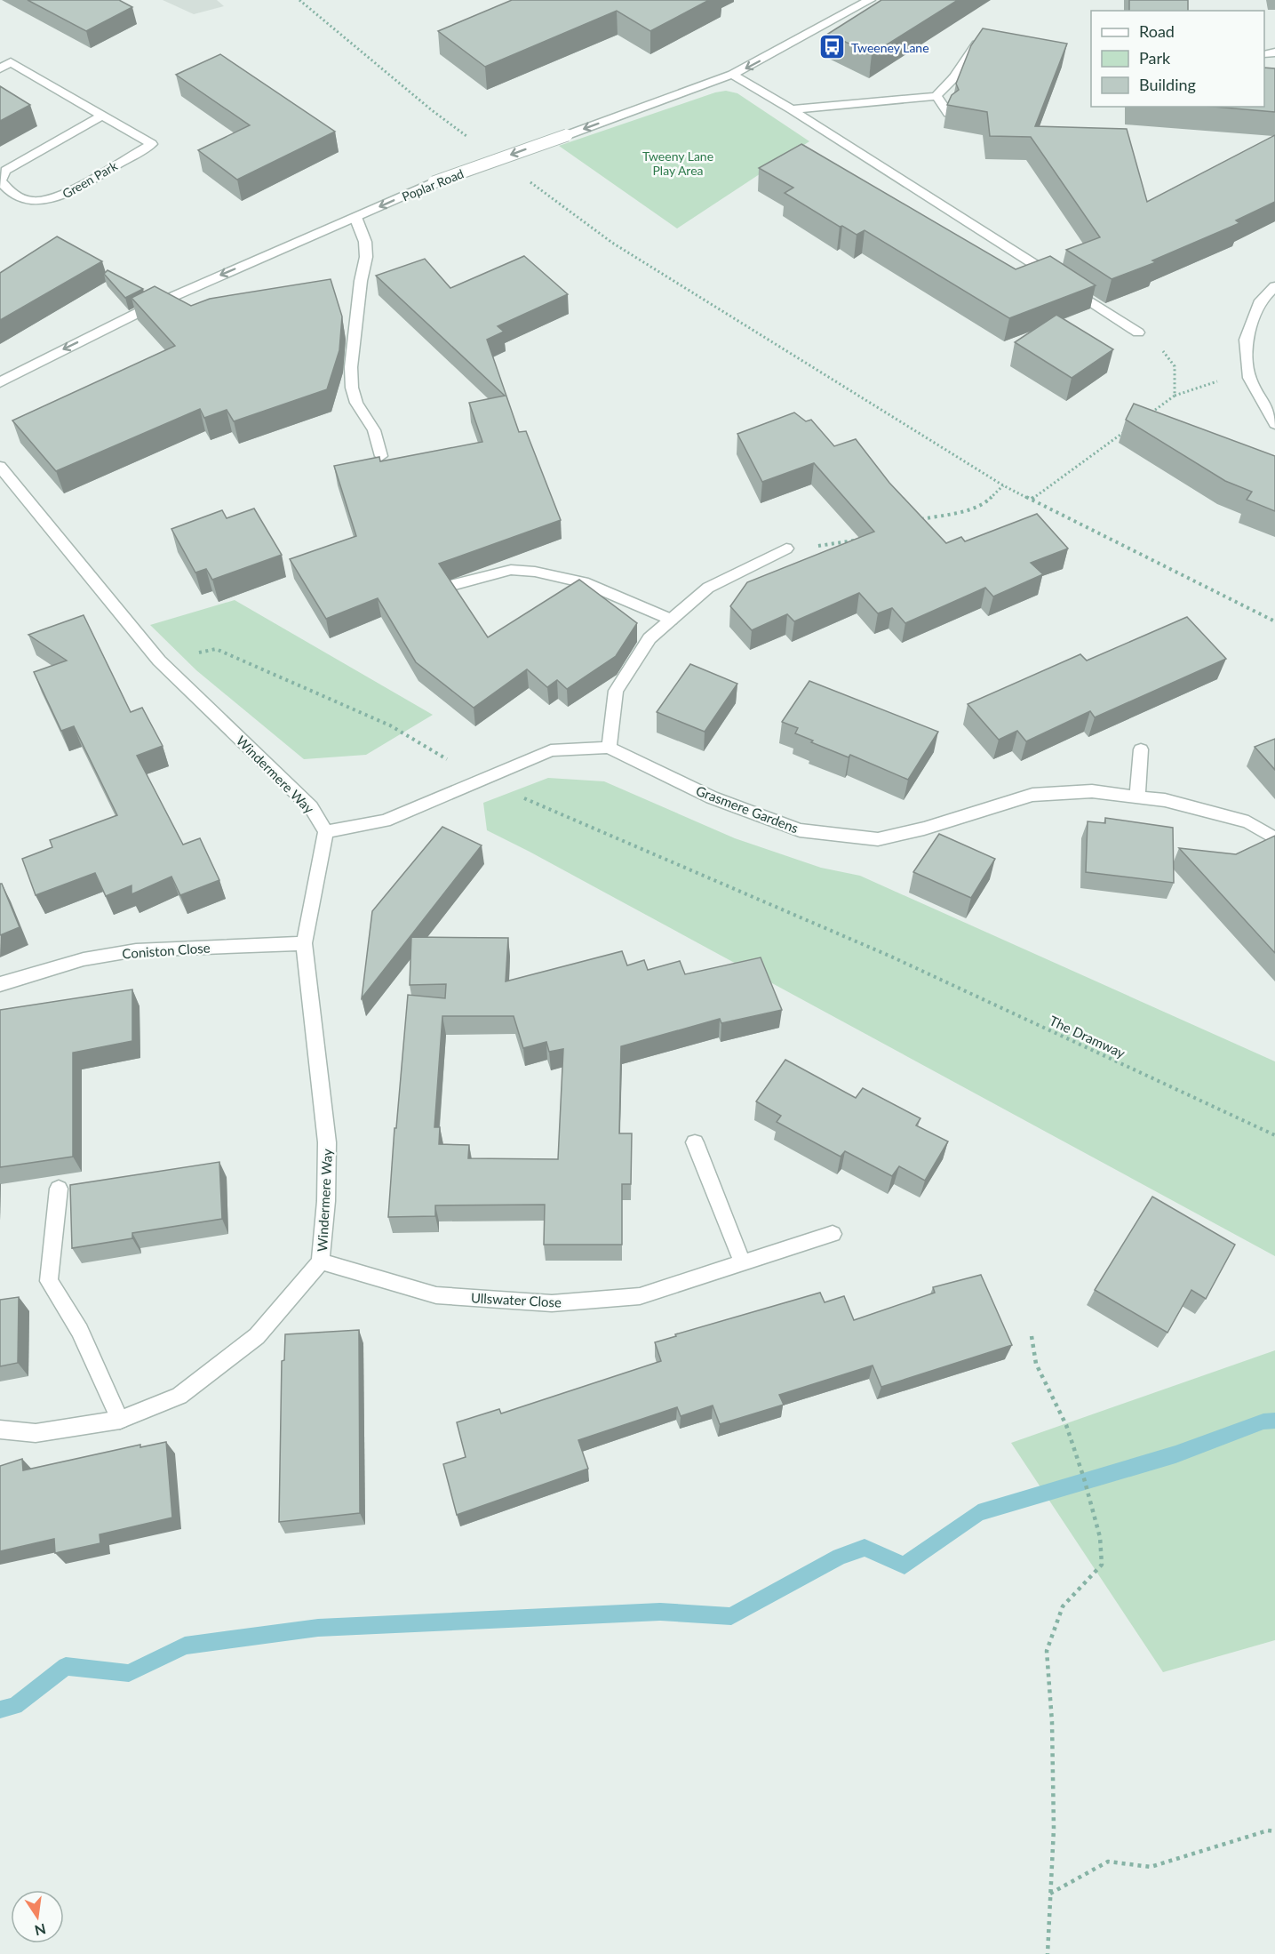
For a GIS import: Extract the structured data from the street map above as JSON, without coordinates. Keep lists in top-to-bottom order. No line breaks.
{"streets":{"street":["Green Park","Poplar Road","Windermere Way","Grasmere Gardens","Coniston Close","Ullswater Close"],"path":["The Dramway"]},"crossings":[["Windermere Way","Grasmere Gardens"],["Windermere Way","Coniston Close"],["Windermere Way","Ullswater Close"]],"one_way":["Poplar Road"],"parks":["Tweeny Lane Play Area"],"places":{"bus stop":["Tweeney Lane"]},"legend":["Road","Park","Building"],"north":"bottom"}
